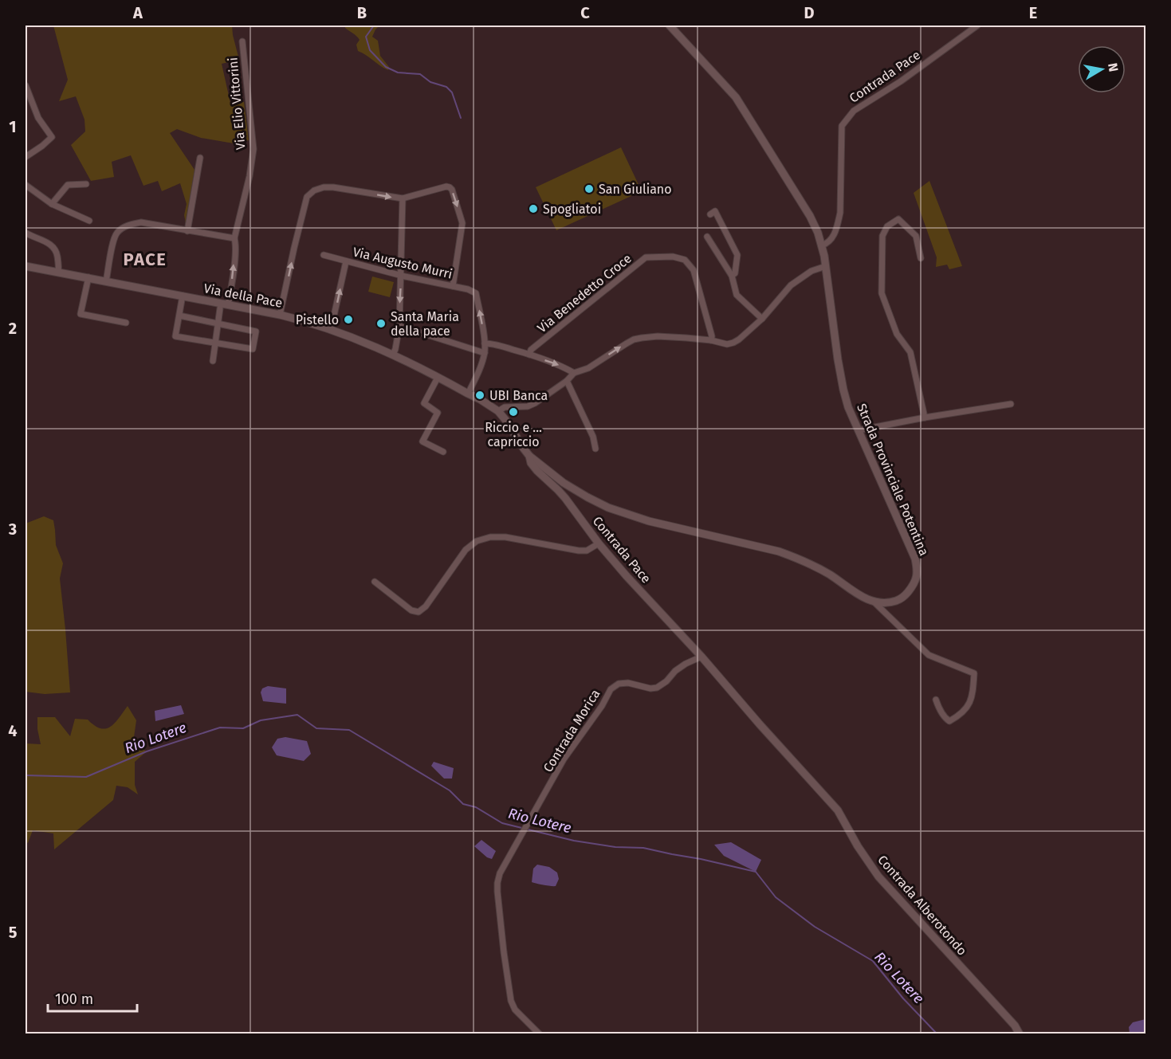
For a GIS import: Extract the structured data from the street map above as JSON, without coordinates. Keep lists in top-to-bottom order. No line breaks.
{"streets":{"main road":["Contrada Pace","Via della Pace","Strada Provinciale Potentina","Contrada Alberotondo"],"street":["Via Elio Vittorini","Via Augusto Murri","Via Benedetto Croce","Contrada Morica"]},"crossings":[["Contrada Pace","Via della Pace"],["Contrada Pace","Strada Provinciale Potentina"],["Contrada Pace","Contrada Morica"],["Contrada Pace","Contrada Alberotondo"],["Via Elio Vittorini","Via della Pace"],["Contrada Morica","Contrada Alberotondo"]],"districts":["PACE"],"water":["Rio Lotere"],"places":["San Giuliano","Spogliatoi","Pistello","Santa Maria della pace","UBI Banca","Riccio e ... capriccio"],"scale_bar":"100 m","north":"right","grid":{"columns":["A","B","C","D","E"],"rows":["1","2","3","4","5"]}}
